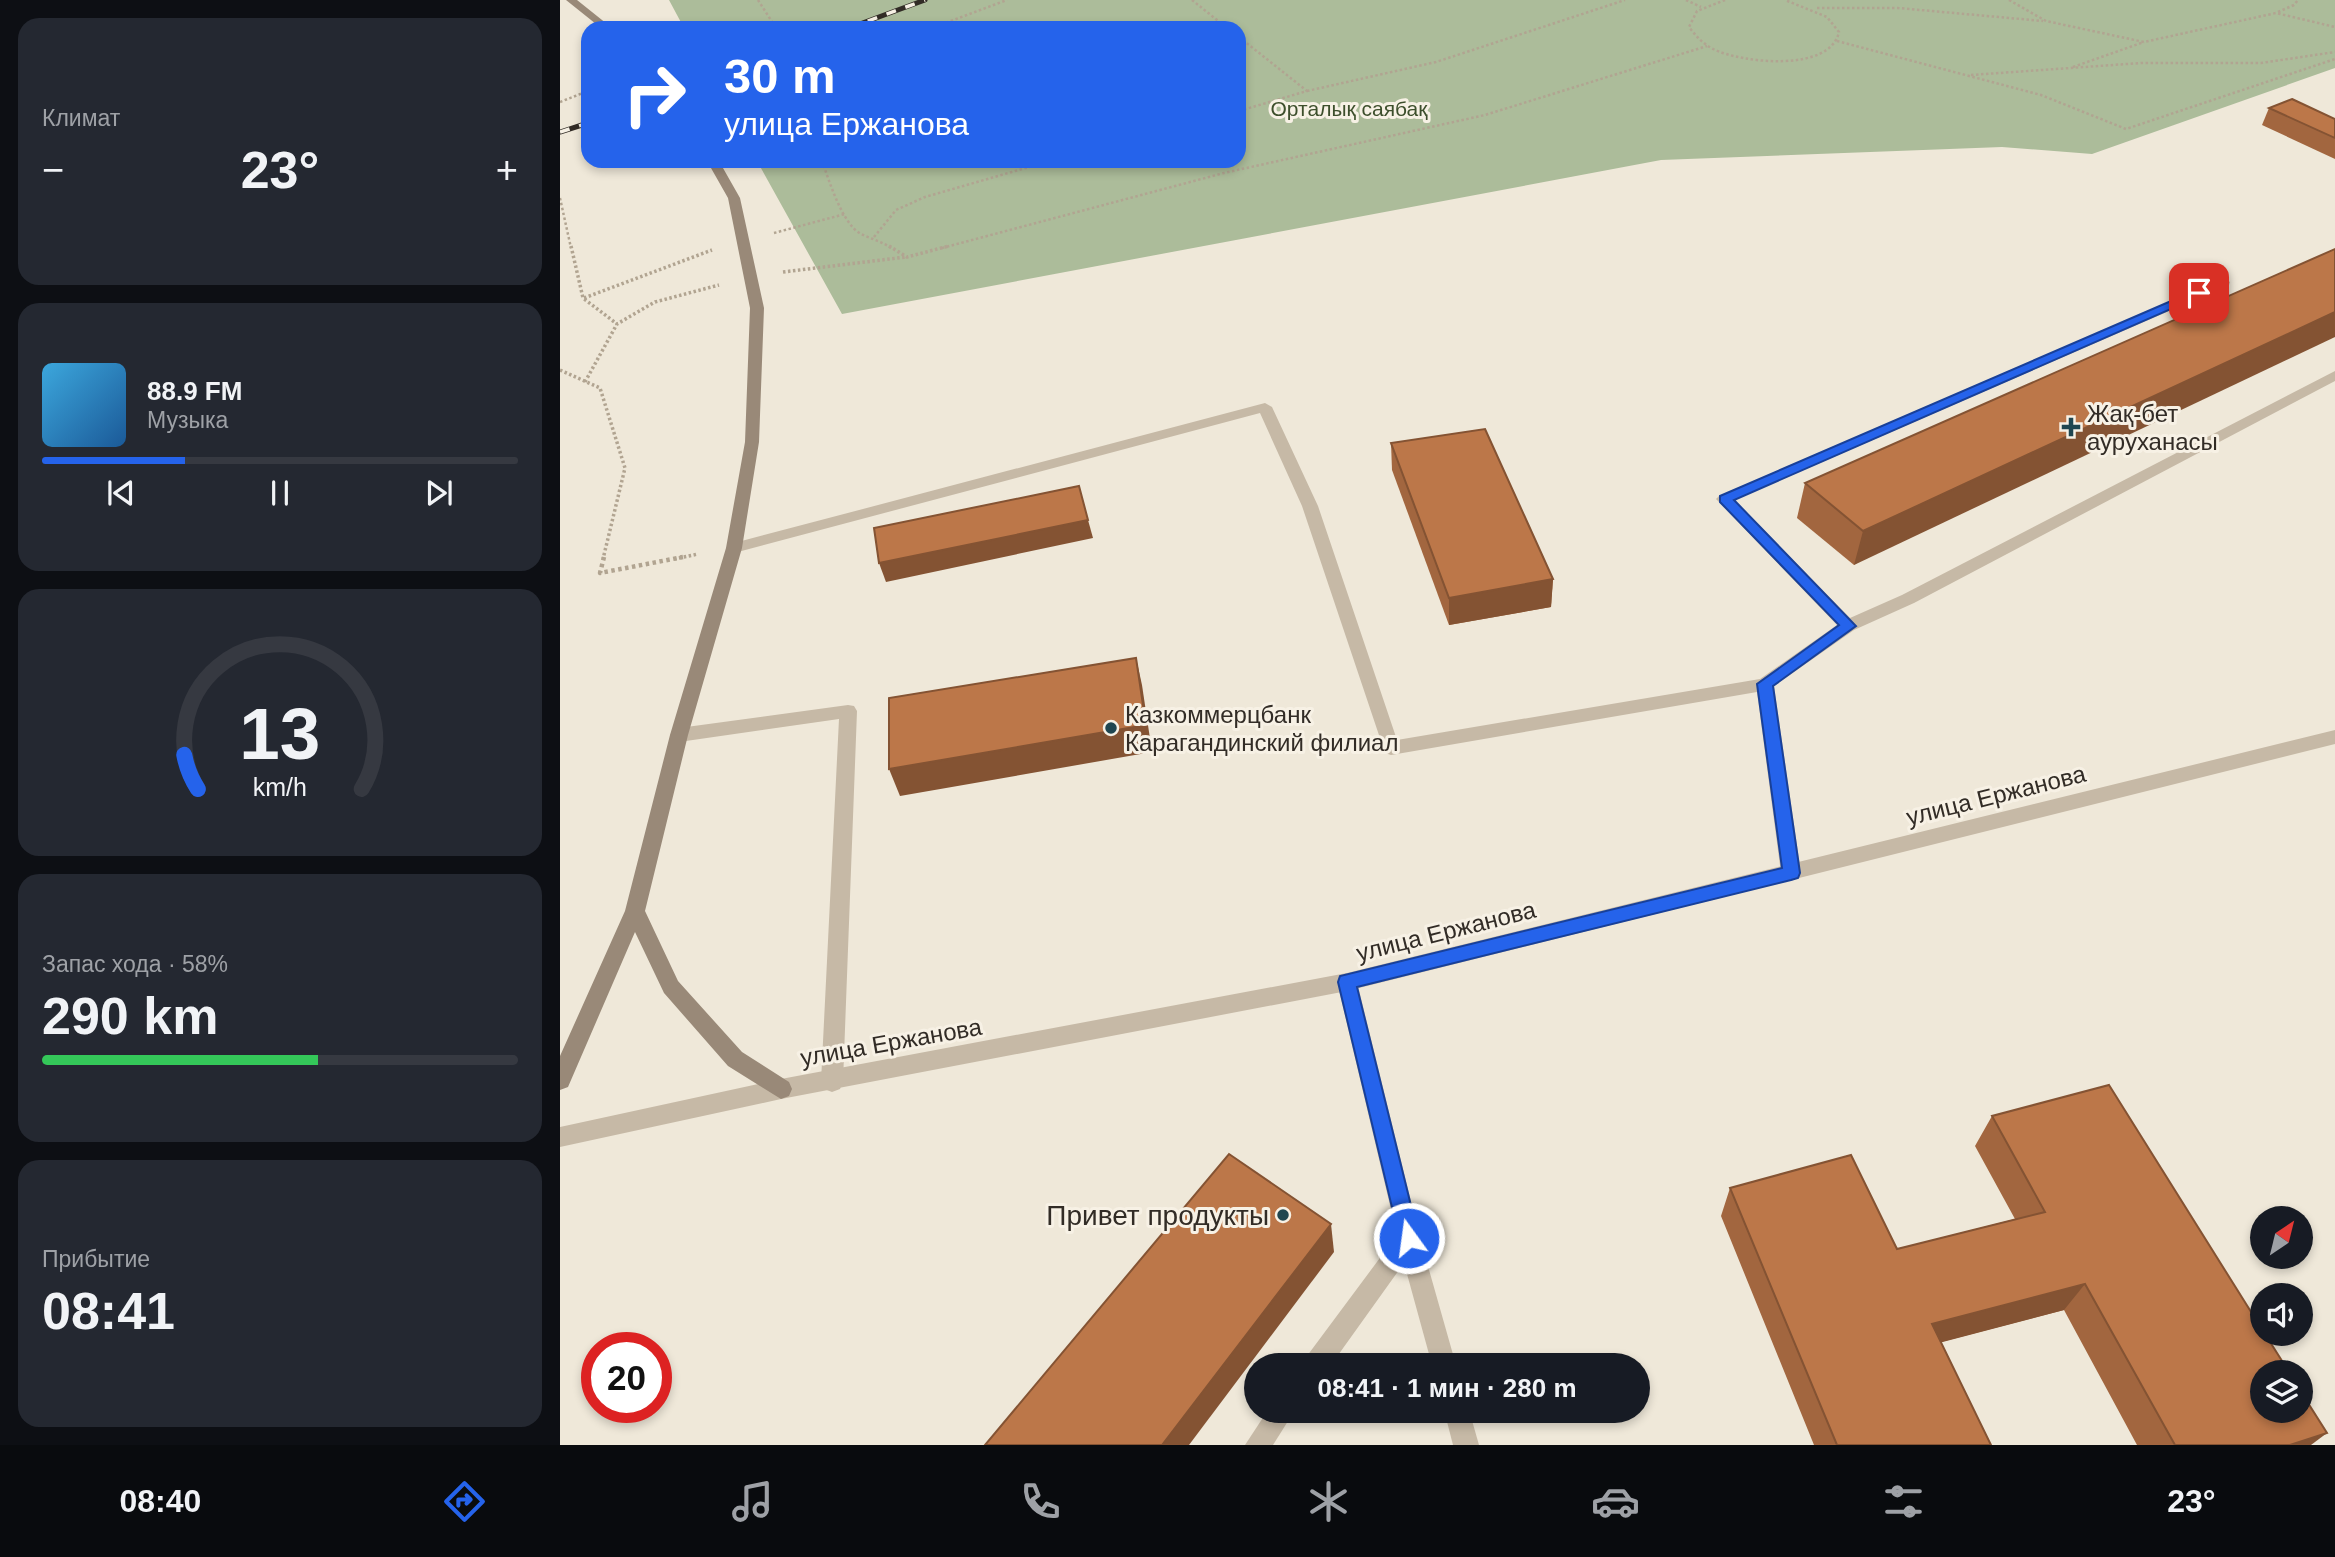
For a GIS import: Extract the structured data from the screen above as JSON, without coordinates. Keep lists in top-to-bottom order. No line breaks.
{"streets":{"street":["улица Ержанова"]},"parks":["Орталық саябақ"],"places":{"health":["Жақ-бет ауруханасы"],"other":["Казкоммерцбанк Карагандинский филиал","Привет продукты"]},"north":"top right","page":{"tile":["Климат",["Запас хода · 58%","290 km"],["Прибытие","08:41"]],"turn":["30 m","улица Ержанова"],"heat":["−","23°","+"],"song":["88.9 FM","Музыка"],"limit":"20","trip":"08:41 · 1 мин · 280 m","tabs":["08:40","23°"],"gauge":["13","km/h"]}}
